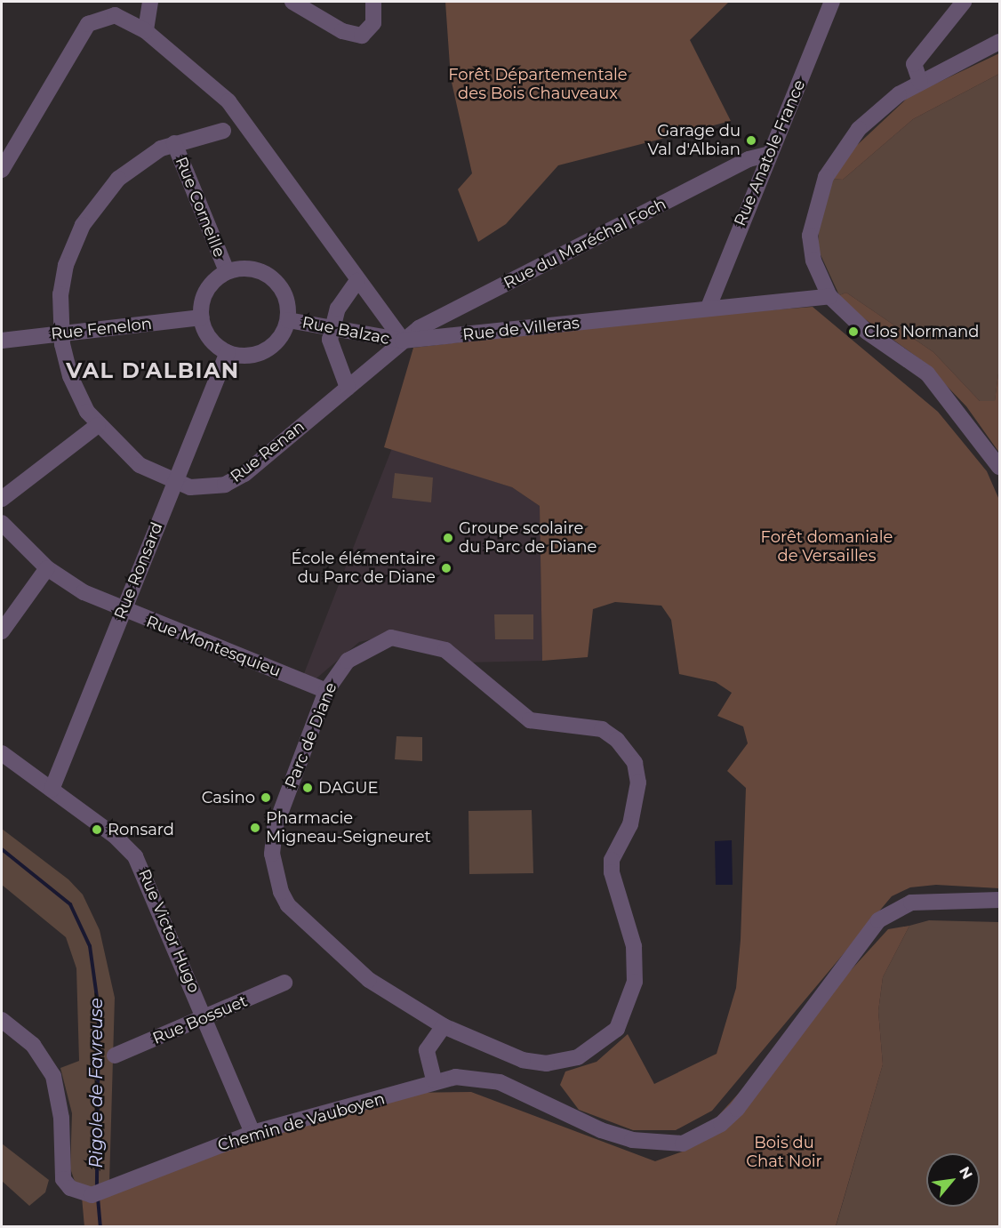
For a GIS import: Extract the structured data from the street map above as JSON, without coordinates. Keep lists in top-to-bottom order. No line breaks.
{"streets":{"street":["Rue Anatole France","Rue Corneille","Rue du Maréchal Foch","Rue Fenelon","Rue de Villeras","Rue Balzac","Rue Renan","Rue Ronsard","Rue Montesquieu","Parc de Diane","Rue Victor Hugo","Rue Bossuet","Chemin de Vauboyen"]},"crossings":[["Rue Anatole France","Rue du Maréchal Foch"],["Rue Anatole France","Rue de Villeras"],["Rue Corneille","Rue Fenelon"],["Rue Corneille","Rue Balzac"],["Rue Corneille","Rue Renan"],["Rue Corneille","Rue Ronsard"],["Rue du Maréchal Foch","Rue de Villeras"],["Rue Fenelon","Rue Balzac"],["Rue Fenelon","Rue Renan"],["Rue Fenelon","Rue Ronsard"],["Rue de Villeras","Rue Balzac"],["Rue de Villeras","Rue Renan"],["Rue Balzac","Rue Renan"],["Rue Balzac","Rue Ronsard"],["Rue Renan","Rue Ronsard"],["Rue Ronsard","Rue Montesquieu"],["Rue Ronsard","Rue Victor Hugo"],["Rue Montesquieu","Parc de Diane"],["Rue Victor Hugo","Rue Bossuet"],["Rue Victor Hugo","Chemin de Vauboyen"]],"districts":["VAL D'ALBIAN"],"water":["Rigole de Favreuse"],"parks":["Forêt Départementale des Bois Chauveaux","Forêt domaniale de Versailles","Bois du Chat Noir"],"places":["Garage du Val d'Albian","Clos Normand","Groupe scolaire du Parc de Diane","École élémentaire du Parc de Diane","DAGUE","Casino","Pharmacie Migneau-Seigneuret","Ronsard"],"north":"top right"}
